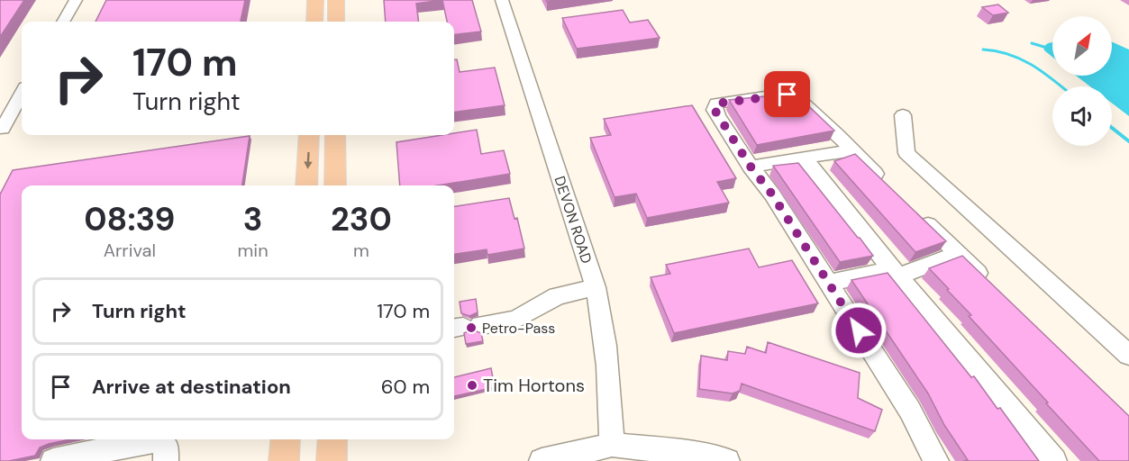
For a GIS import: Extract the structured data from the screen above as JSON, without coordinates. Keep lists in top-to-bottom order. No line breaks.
{"streets":{"street":["DEVON ROAD"]},"places":["Petro-Pass","Tim Hortons"],"north":"top right","page":{"turn":["170 m","Turn right"],"eta":["08:39","Arrival","3","min","230","m"],"list":[{"name":"Turn right","value":"170 m"},{"name":"Arrive at destination","value":"60 m"}]}}
